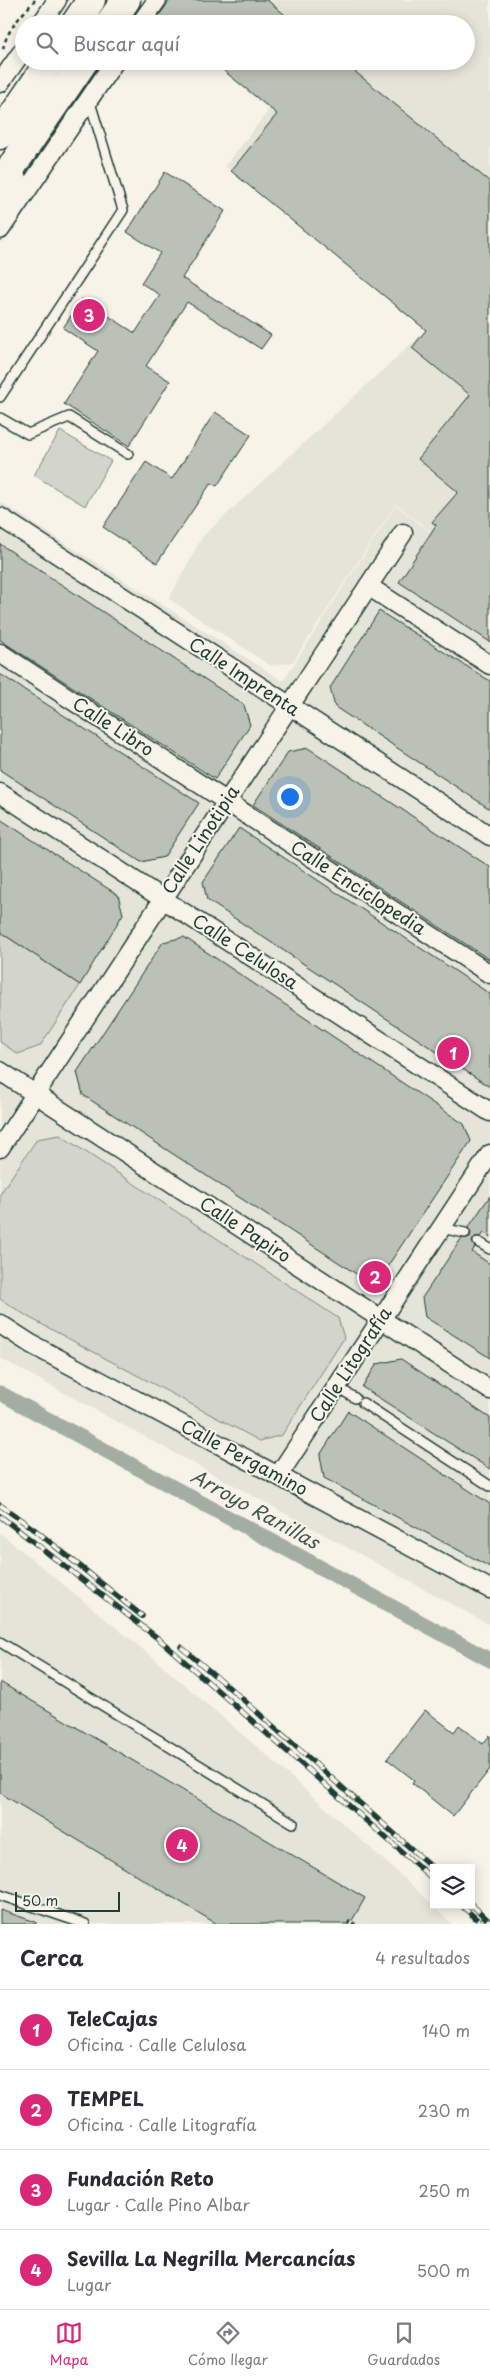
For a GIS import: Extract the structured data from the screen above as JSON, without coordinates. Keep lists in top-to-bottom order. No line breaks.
{"streets":{"street":["Calle Imprenta","Calle Libro","Calle Linotipia","Calle Enciclopedia","Calle Celulosa","Calle Papiro","Calle Litografía","Calle Pergamino"]},"crossings":[["Calle Imprenta","Calle Linotipia"],["Calle Libro","Calle Linotipia"],["Calle Libro","Calle Enciclopedia"],["Calle Linotipia","Calle Enciclopedia"],["Calle Linotipia","Calle Celulosa"],["Calle Linotipia","Calle Papiro"],["Calle Papiro","Calle Litografía"],["Calle Litografía","Calle Pergamino"]],"water":["Arroyo Ranillas"],"scale_bar":"50 m","page":{"search":"Buscar aquí","pins":["3","1","2","4"],"scale":"50 m","heading":["Cerca","4 resultados"],"list":[{"mark":"1","name":"TeleCajas","note":"Oficina · Calle Celulosa","value":"140 m"},{"mark":"2","name":"TEMPEL","note":"Oficina · Calle Litografía","value":"230 m"},{"mark":"3","name":"Fundación Reto","note":"Lugar · Calle Pino Albar","value":"250 m"},{"mark":"4","name":"Sevilla La Negrilla Mercancías","note":"Lugar","value":"500 m"}],"nav":["Mapa","Cómo llegar","Guardados"]}}
